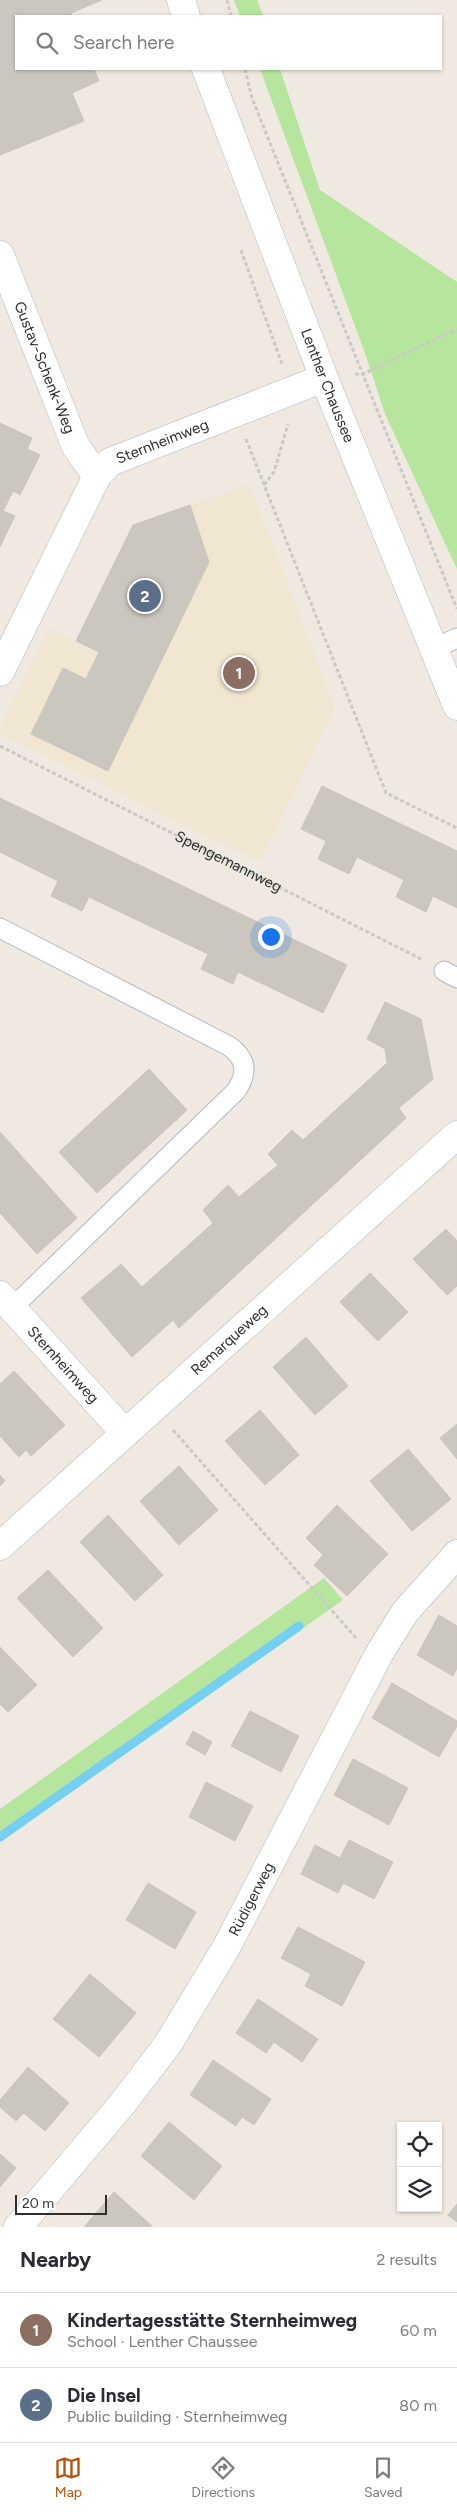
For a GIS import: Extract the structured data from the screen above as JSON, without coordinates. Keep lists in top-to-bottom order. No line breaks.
{"streets":{"street":["Gustav-Schenk-Weg","Lenther Chaussee","Sternheimweg","Remarqueweg","Rüdigerweg"],"path":["Spengemannweg"]},"crossings":[["Gustav-Schenk-Weg","Sternheimweg"],["Lenther Chaussee","Sternheimweg"],["Sternheimweg","Remarqueweg"]],"scale_bar":"20 m","page":{"search":"Search here","pins":["2","1"],"scale":"20 m","heading":["Nearby","2 results"],"list":[{"mark":"1","name":"Kindertagesstätte Sternheimweg","note":"School · Lenther Chaussee","value":"60 m"},{"mark":"2","name":"Die Insel","note":"Public building · Sternheimweg","value":"80 m"}],"nav":["Map","Directions","Saved"]}}
